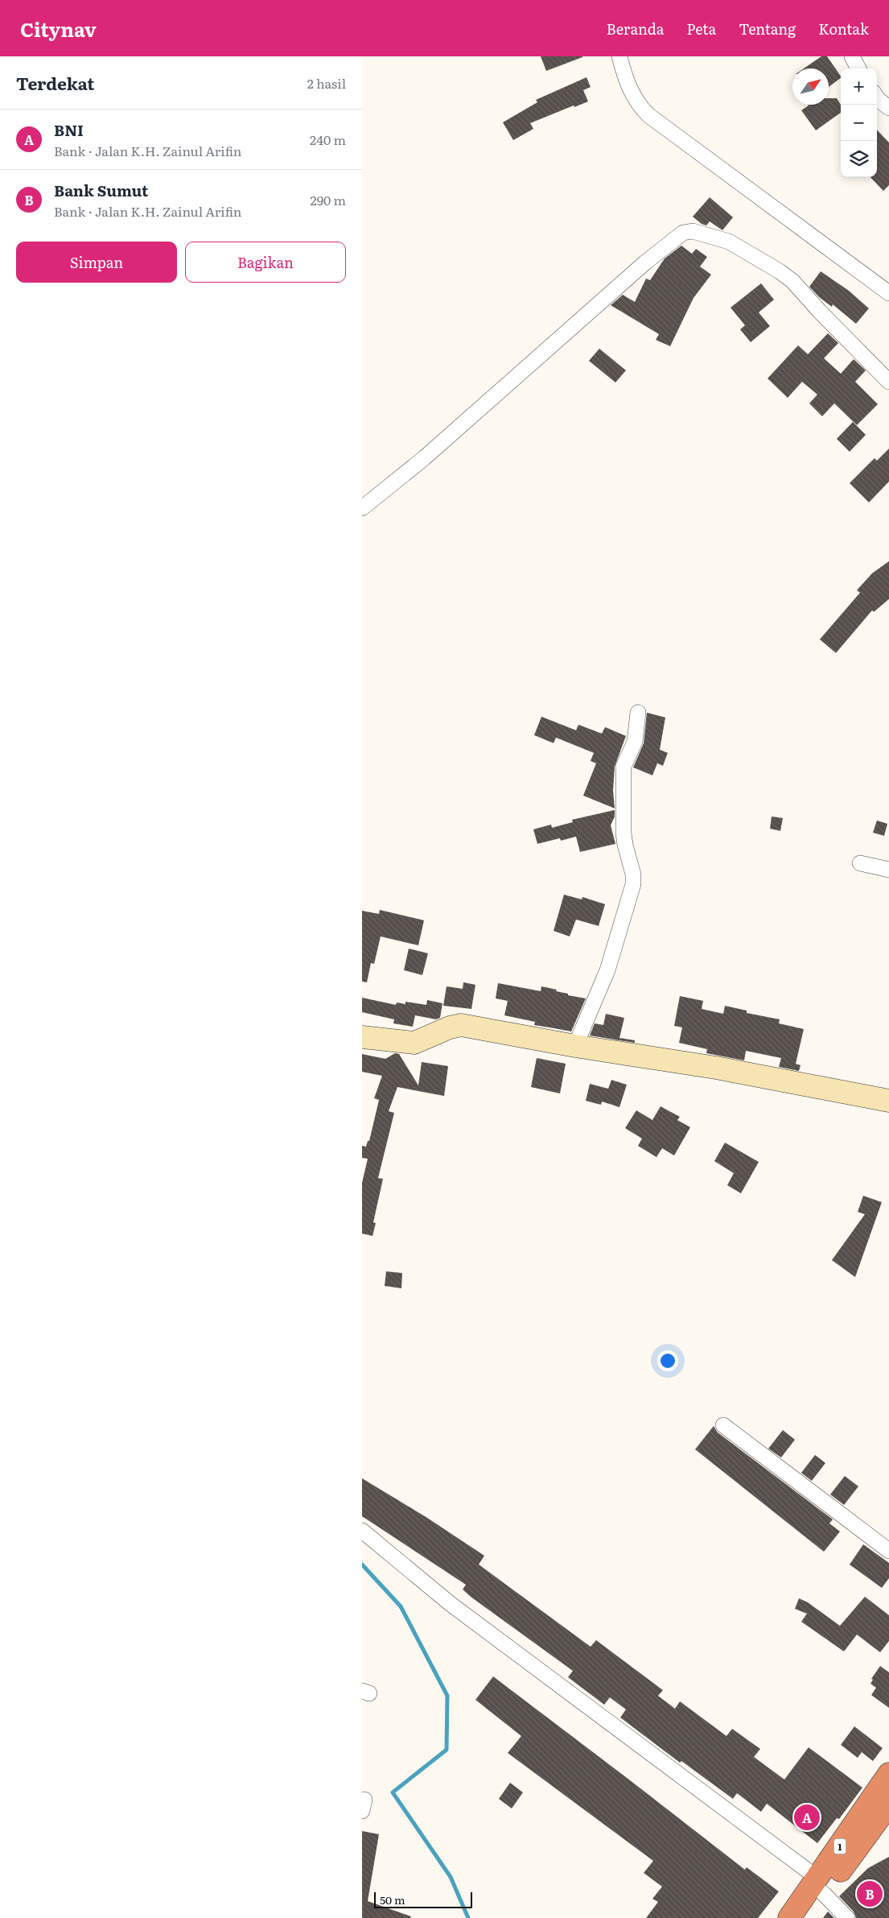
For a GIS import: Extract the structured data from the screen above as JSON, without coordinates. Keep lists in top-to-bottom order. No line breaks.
{"streets":{"highway":["1"]},"scale_bar":"50 m","north":"top right","page":{"header":"Citynav","nav":["Beranda","Peta","Tentang","Kontak"],"heading":["Terdekat","2 hasil"],"map_buttons":["+","−"],"list":[{"mark":"A","name":"BNI","note":"Bank · Jalan K.H. Zainul Arifin","value":"240 m"},{"mark":"B","name":"Bank Sumut","note":"Bank · Jalan K.H. Zainul Arifin","value":"290 m"}],"buttons":["Simpan","Bagikan"],"pins":["A","B"],"scale":"50 m"}}
